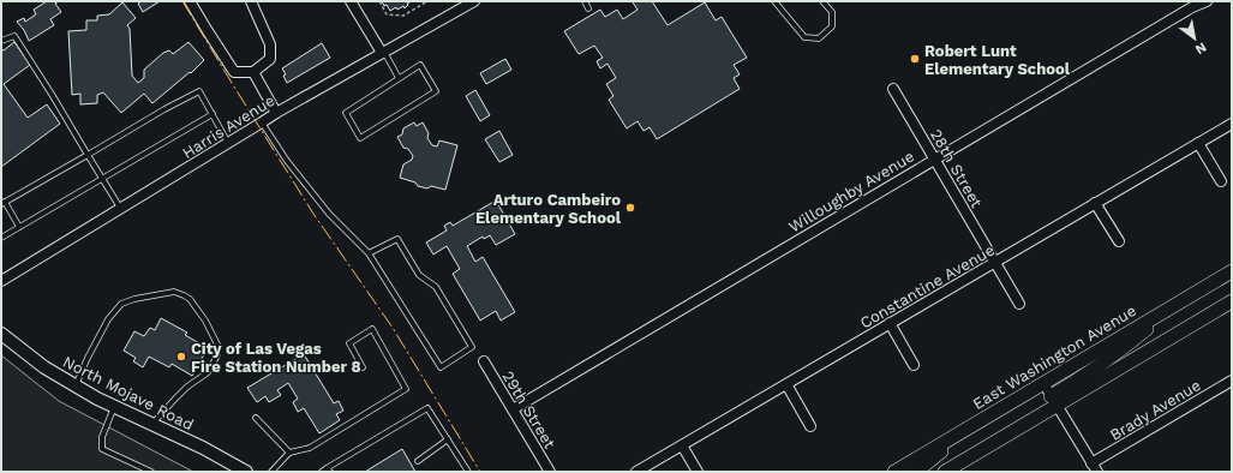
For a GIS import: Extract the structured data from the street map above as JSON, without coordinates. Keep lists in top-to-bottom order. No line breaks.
{"streets":{"main road":["East Washington Avenue"],"street":["Harris Avenue","28th Street","Willoughby Avenue","Constantine Avenue","North Mojave Road","29th Street","Brady Avenue"]},"crossings":[["28th Street","Willoughby Avenue"],["28th Street","Constantine Avenue"],["Willoughby Avenue","29th Street"]],"places":["Robert Lunt Elementary School","Arturo Cambeiro Elementary School","City of Las Vegas Fire Station Number 8"],"north":"bottom right"}
